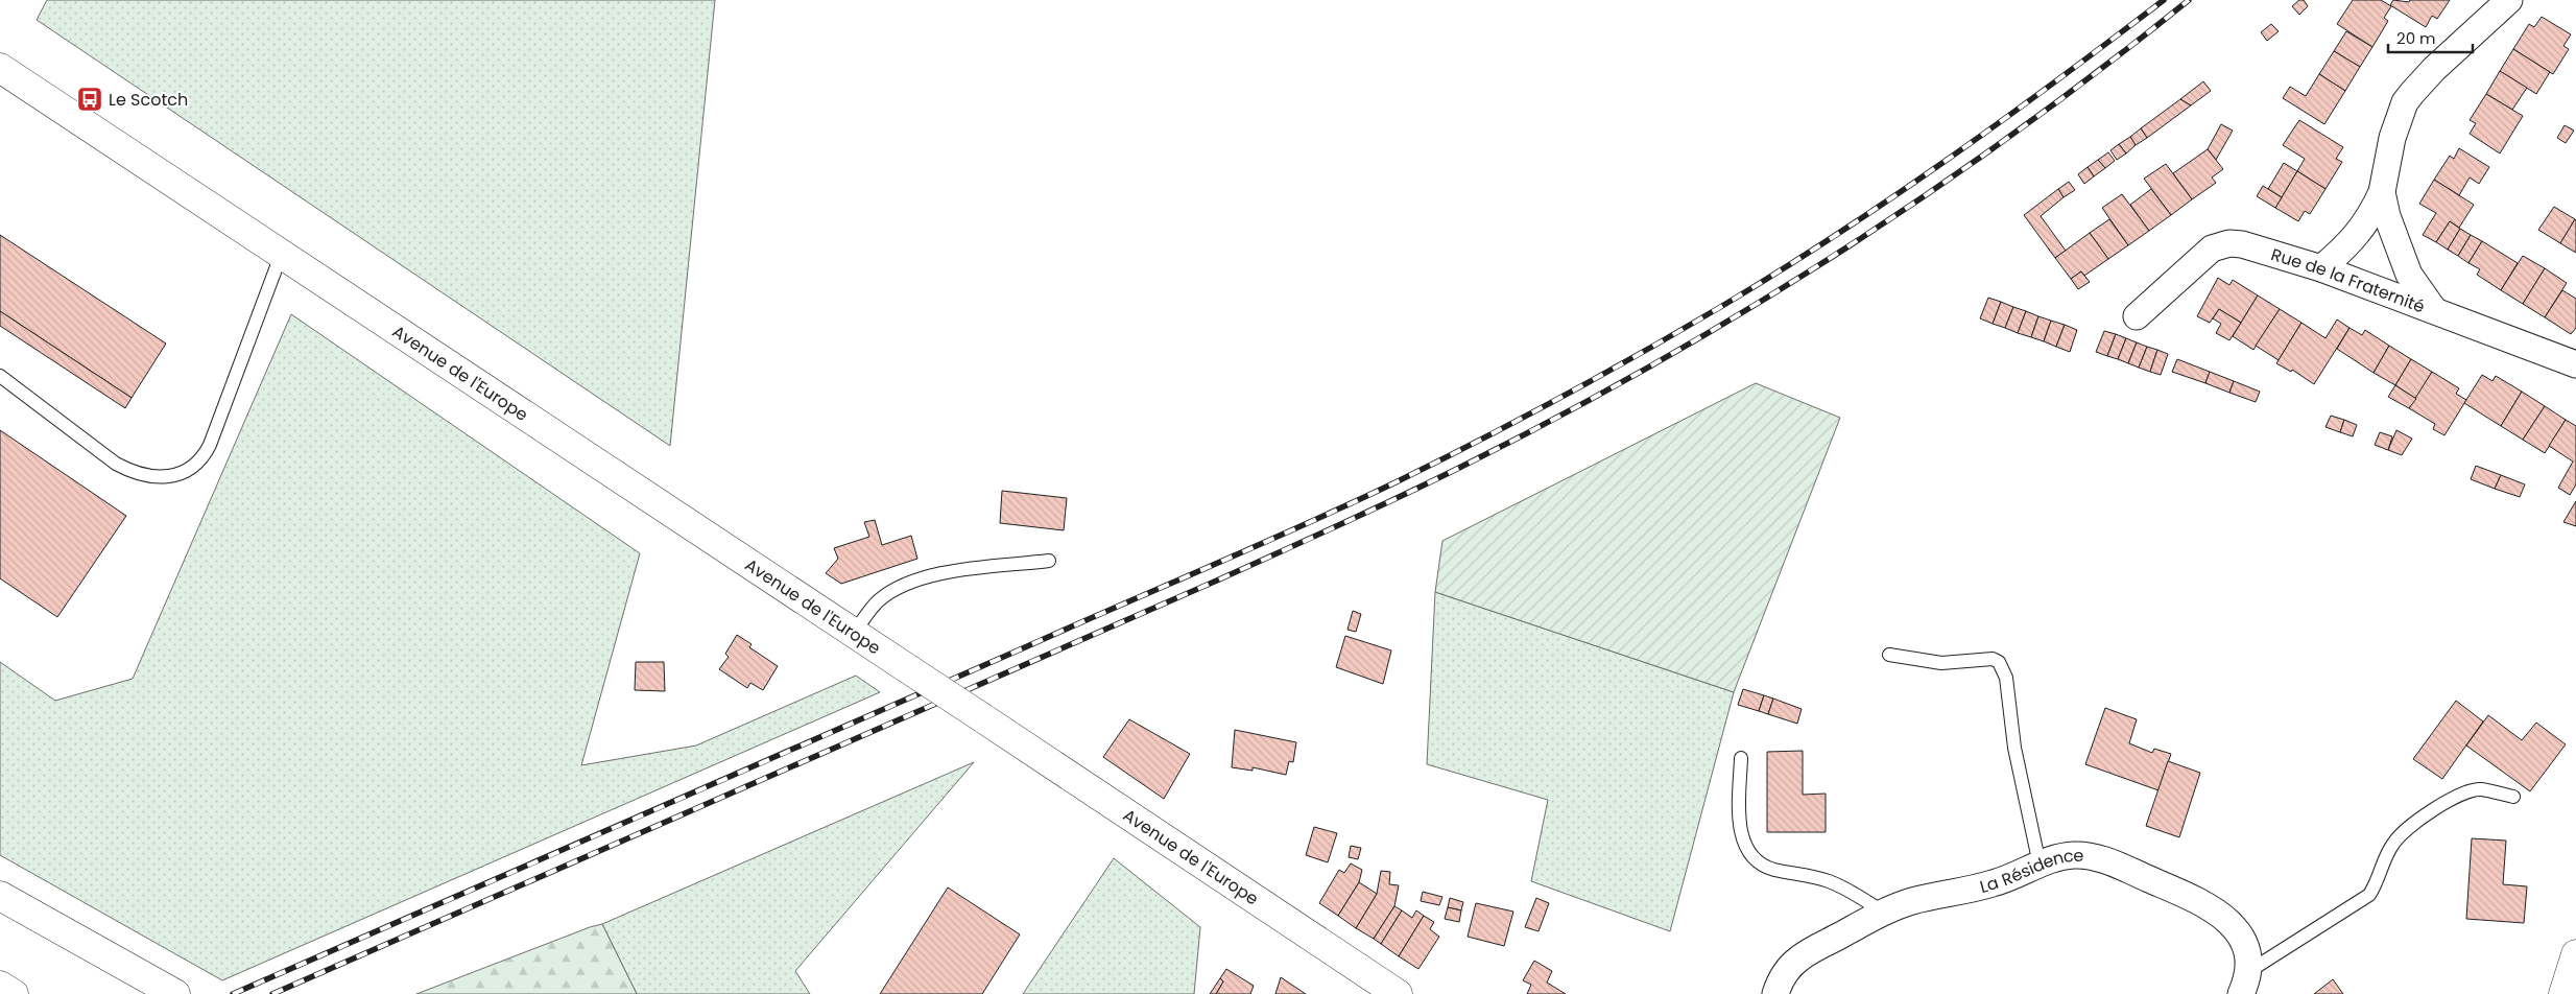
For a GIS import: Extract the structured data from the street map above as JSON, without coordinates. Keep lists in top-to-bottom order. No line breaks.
{"streets":{"main road":["Avenue de l'Europe"],"street":["Rue de la Fraternité","La Résidence"]},"places":{"bus stop":["Le Scotch"]},"scale_bar":"20 m"}
